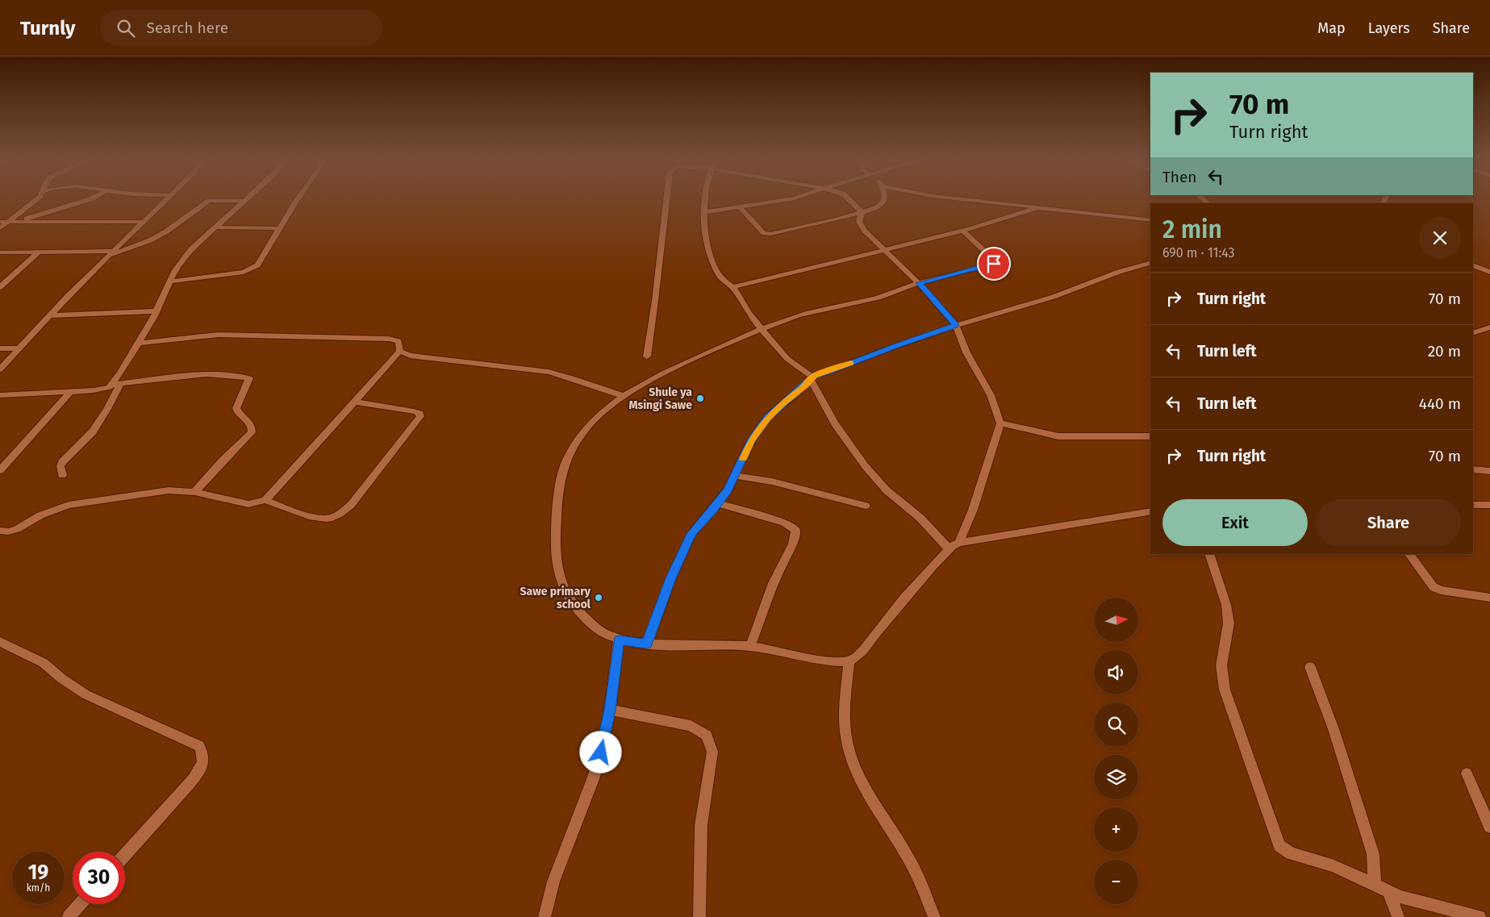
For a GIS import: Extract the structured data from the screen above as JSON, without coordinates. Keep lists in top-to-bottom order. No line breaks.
{"places":["Shule ya Msingi Sawe","Sawe primary school"],"north":"right","page":{"header":"Turnly","search":"Search here","nav":["Map","Layers","Share"],"turn":["70 m","Turn right"],"then":"Then","heading":["2 min","690 m · 11:43"],"list":[{"name":"Turn right","value":"70 m"},{"name":"Turn left","value":"20 m"},{"name":"Turn left","value":"440 m"},{"name":"Turn right","value":"70 m"}],"buttons":["Exit","Share"],"map_buttons":["+","−"],"speed":"19 km/h","limit":"30"}}
